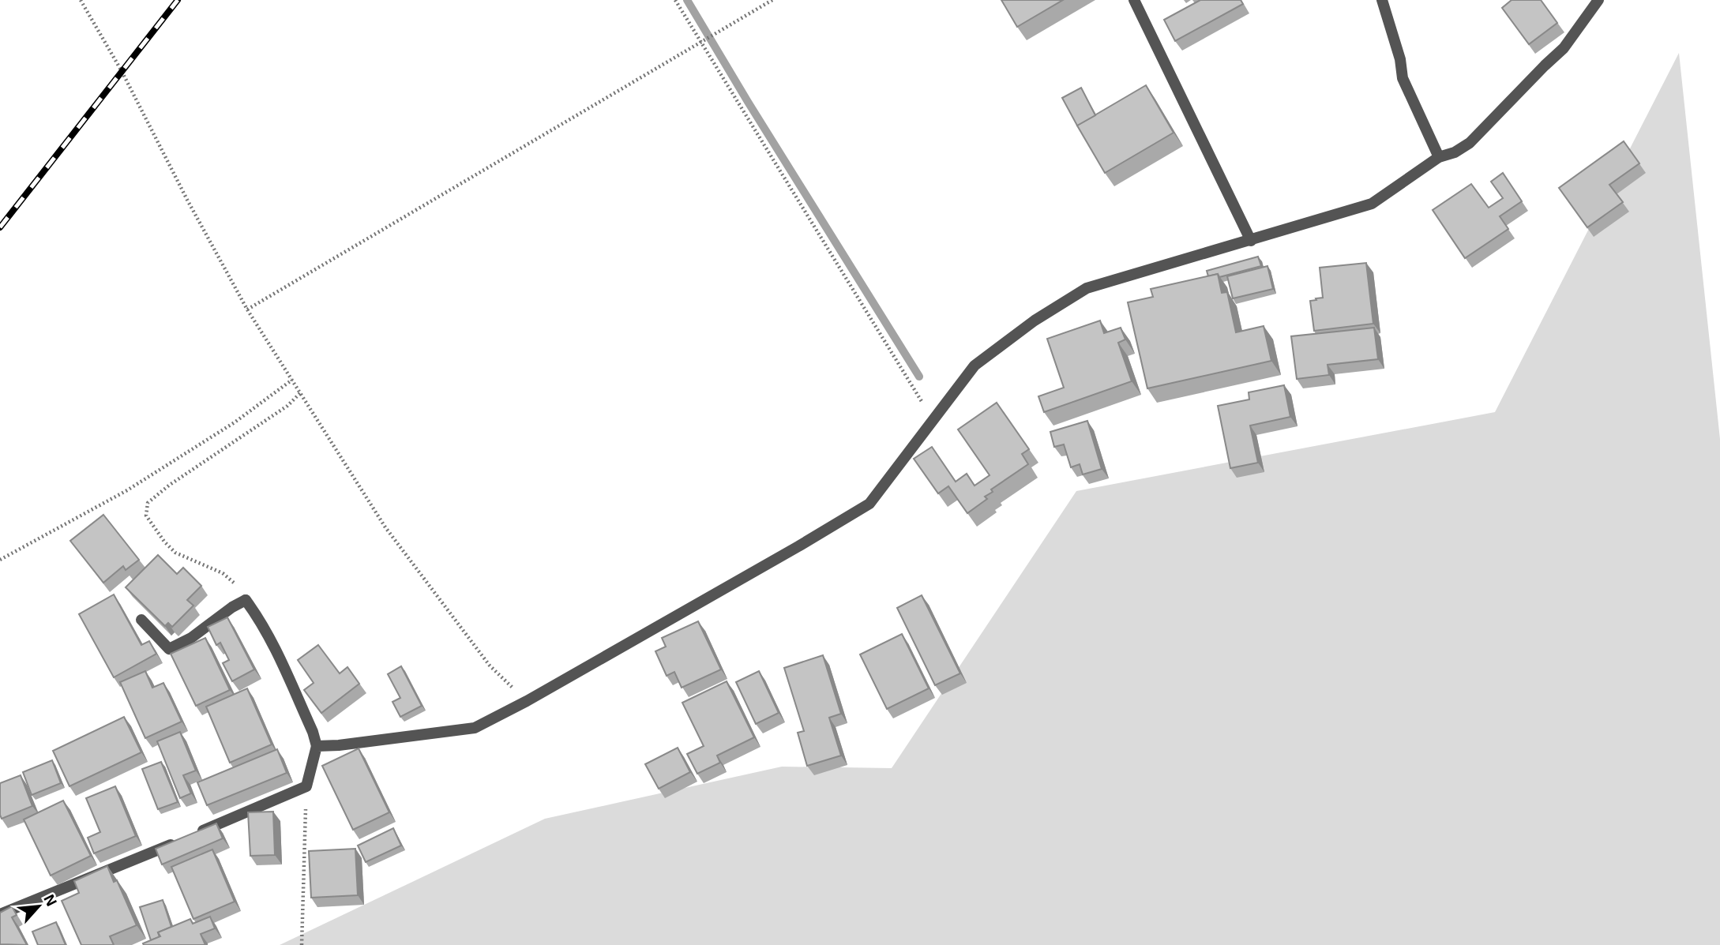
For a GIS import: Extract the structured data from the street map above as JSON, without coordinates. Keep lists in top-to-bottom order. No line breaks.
{"north":"top right"}
